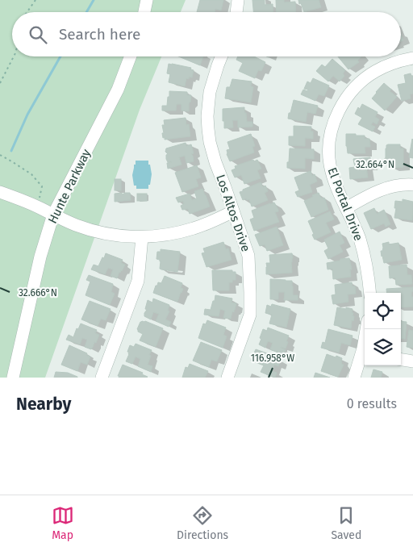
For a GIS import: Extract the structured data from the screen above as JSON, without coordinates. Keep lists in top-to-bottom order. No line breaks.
{"streets":{"street":["Hunte Parkway","El Portal Drive","Los Altos Drive"]},"page":{"search":"Search here","heading":["Nearby","0 results"],"nav":["Map","Directions","Saved"]},"coordinates":["32.664°N","32.666°N","116.958°W"]}
